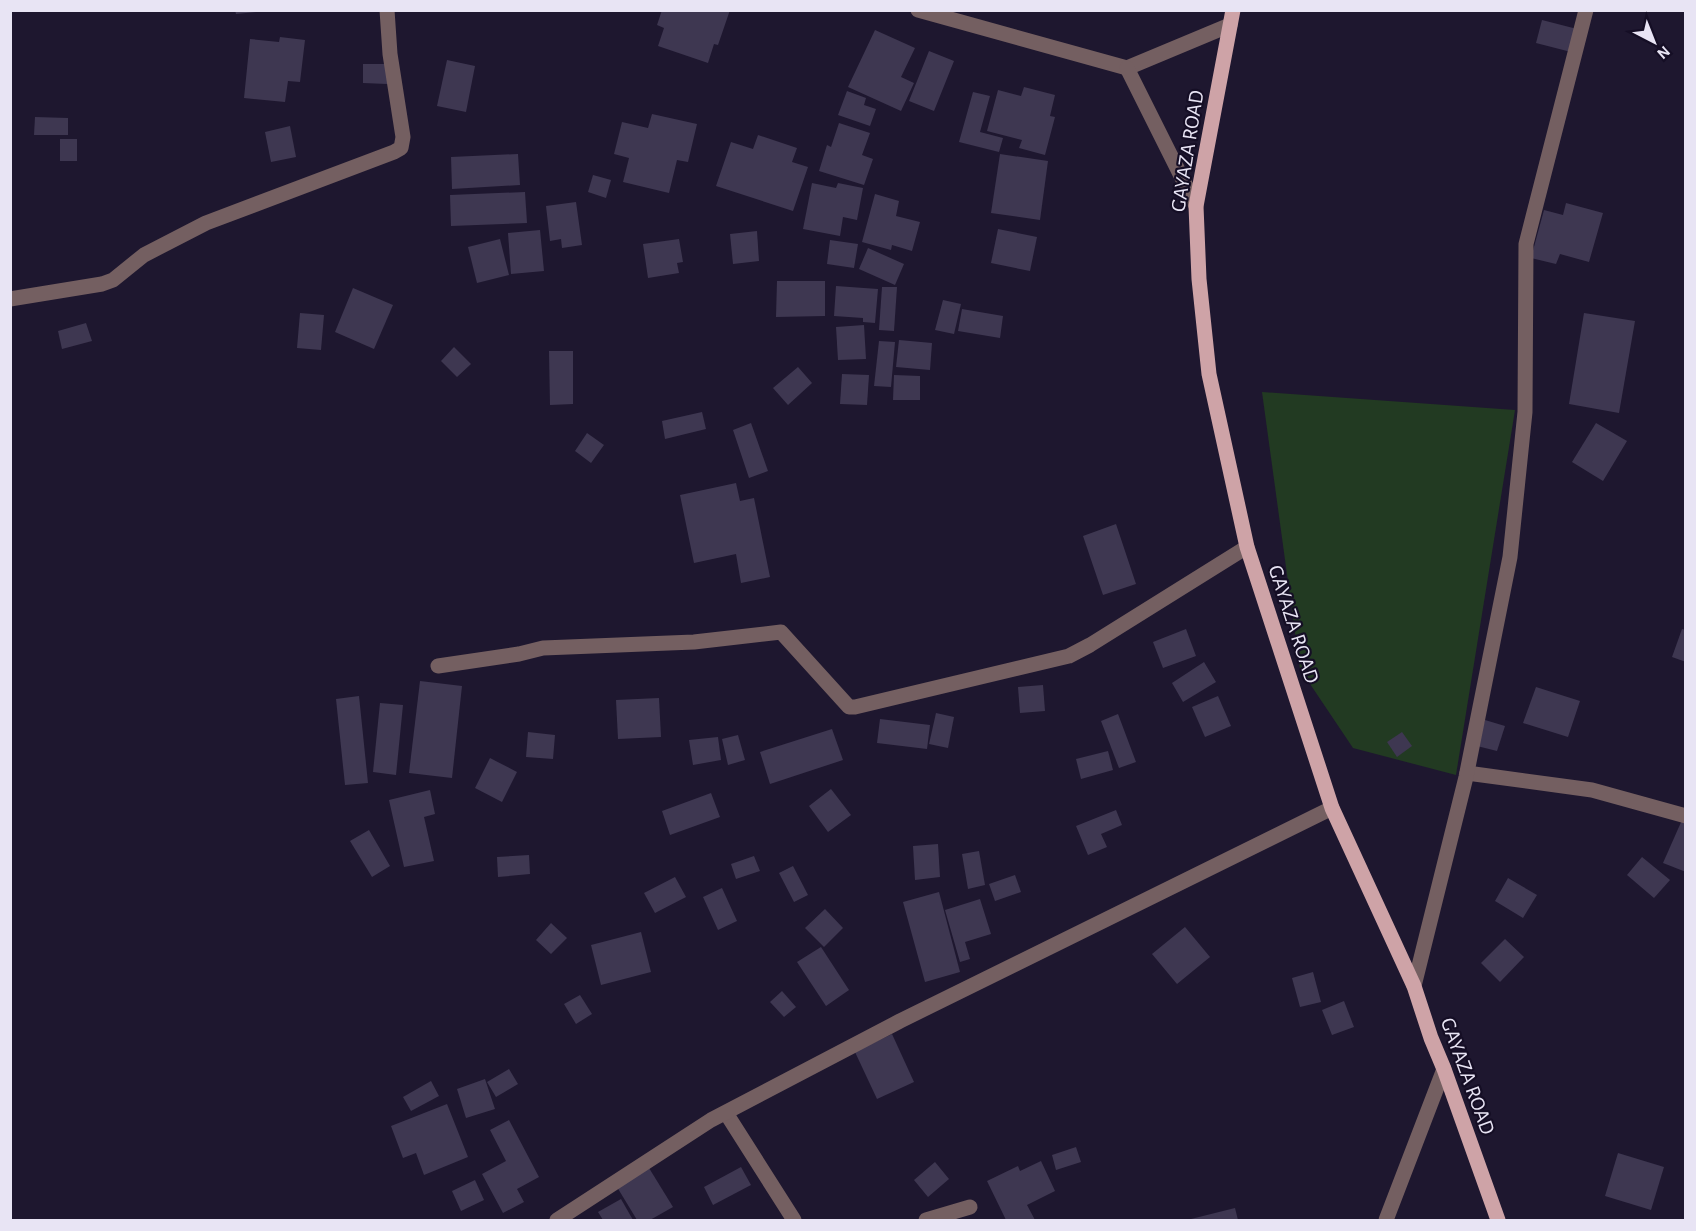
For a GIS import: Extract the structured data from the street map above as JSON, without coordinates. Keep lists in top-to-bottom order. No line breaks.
{"streets":{"main road":["GAYAZA ROAD"]},"north":"bottom right"}
